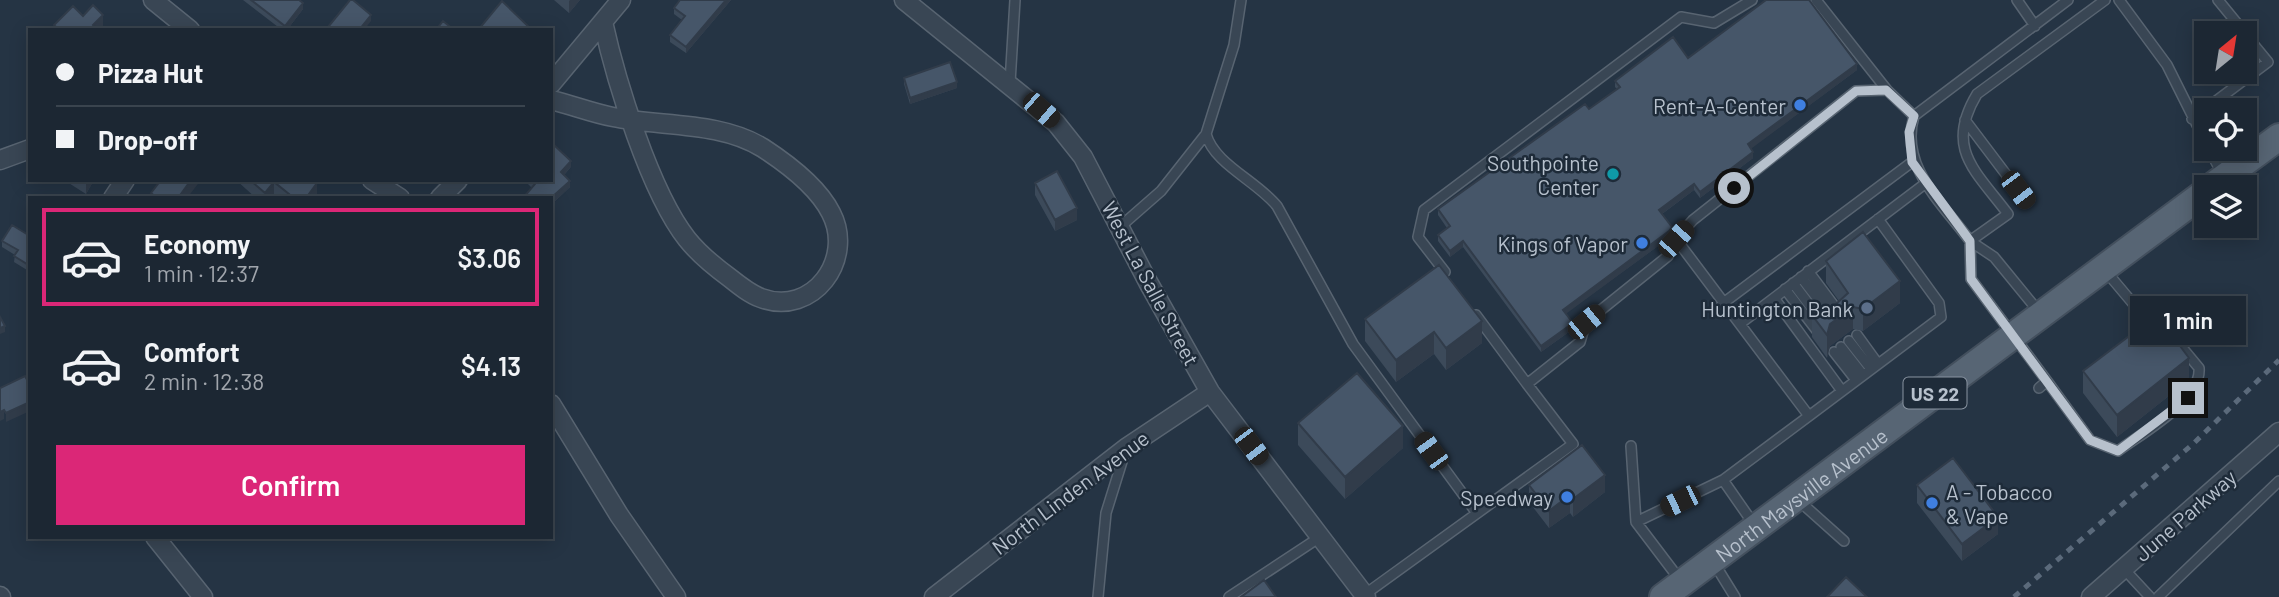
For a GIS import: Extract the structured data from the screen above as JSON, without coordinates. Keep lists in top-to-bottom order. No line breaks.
{"streets":{"main road":["US 22","North Maysville Avenue"],"street":["West La Salle Street","North Linden Avenue","June Parkway"]},"crossings":[["West La Salle Street","North Linden Avenue"]],"places":["Rent-A-Center","Southpointe Center","Kings of Vapor","Huntington Bank","Speedway","A - Tobacco & Vape"],"north":"top right","page":{"banner":["Pizza Hut","Drop-off"],"list":[{"name":"Economy","note":"1 min · 12:37","value":"$3.06"},{"name":"Comfort","note":"2 min · 12:38","value":"$4.13"}],"bubble":"1 min","buttons":"Confirm"}}
